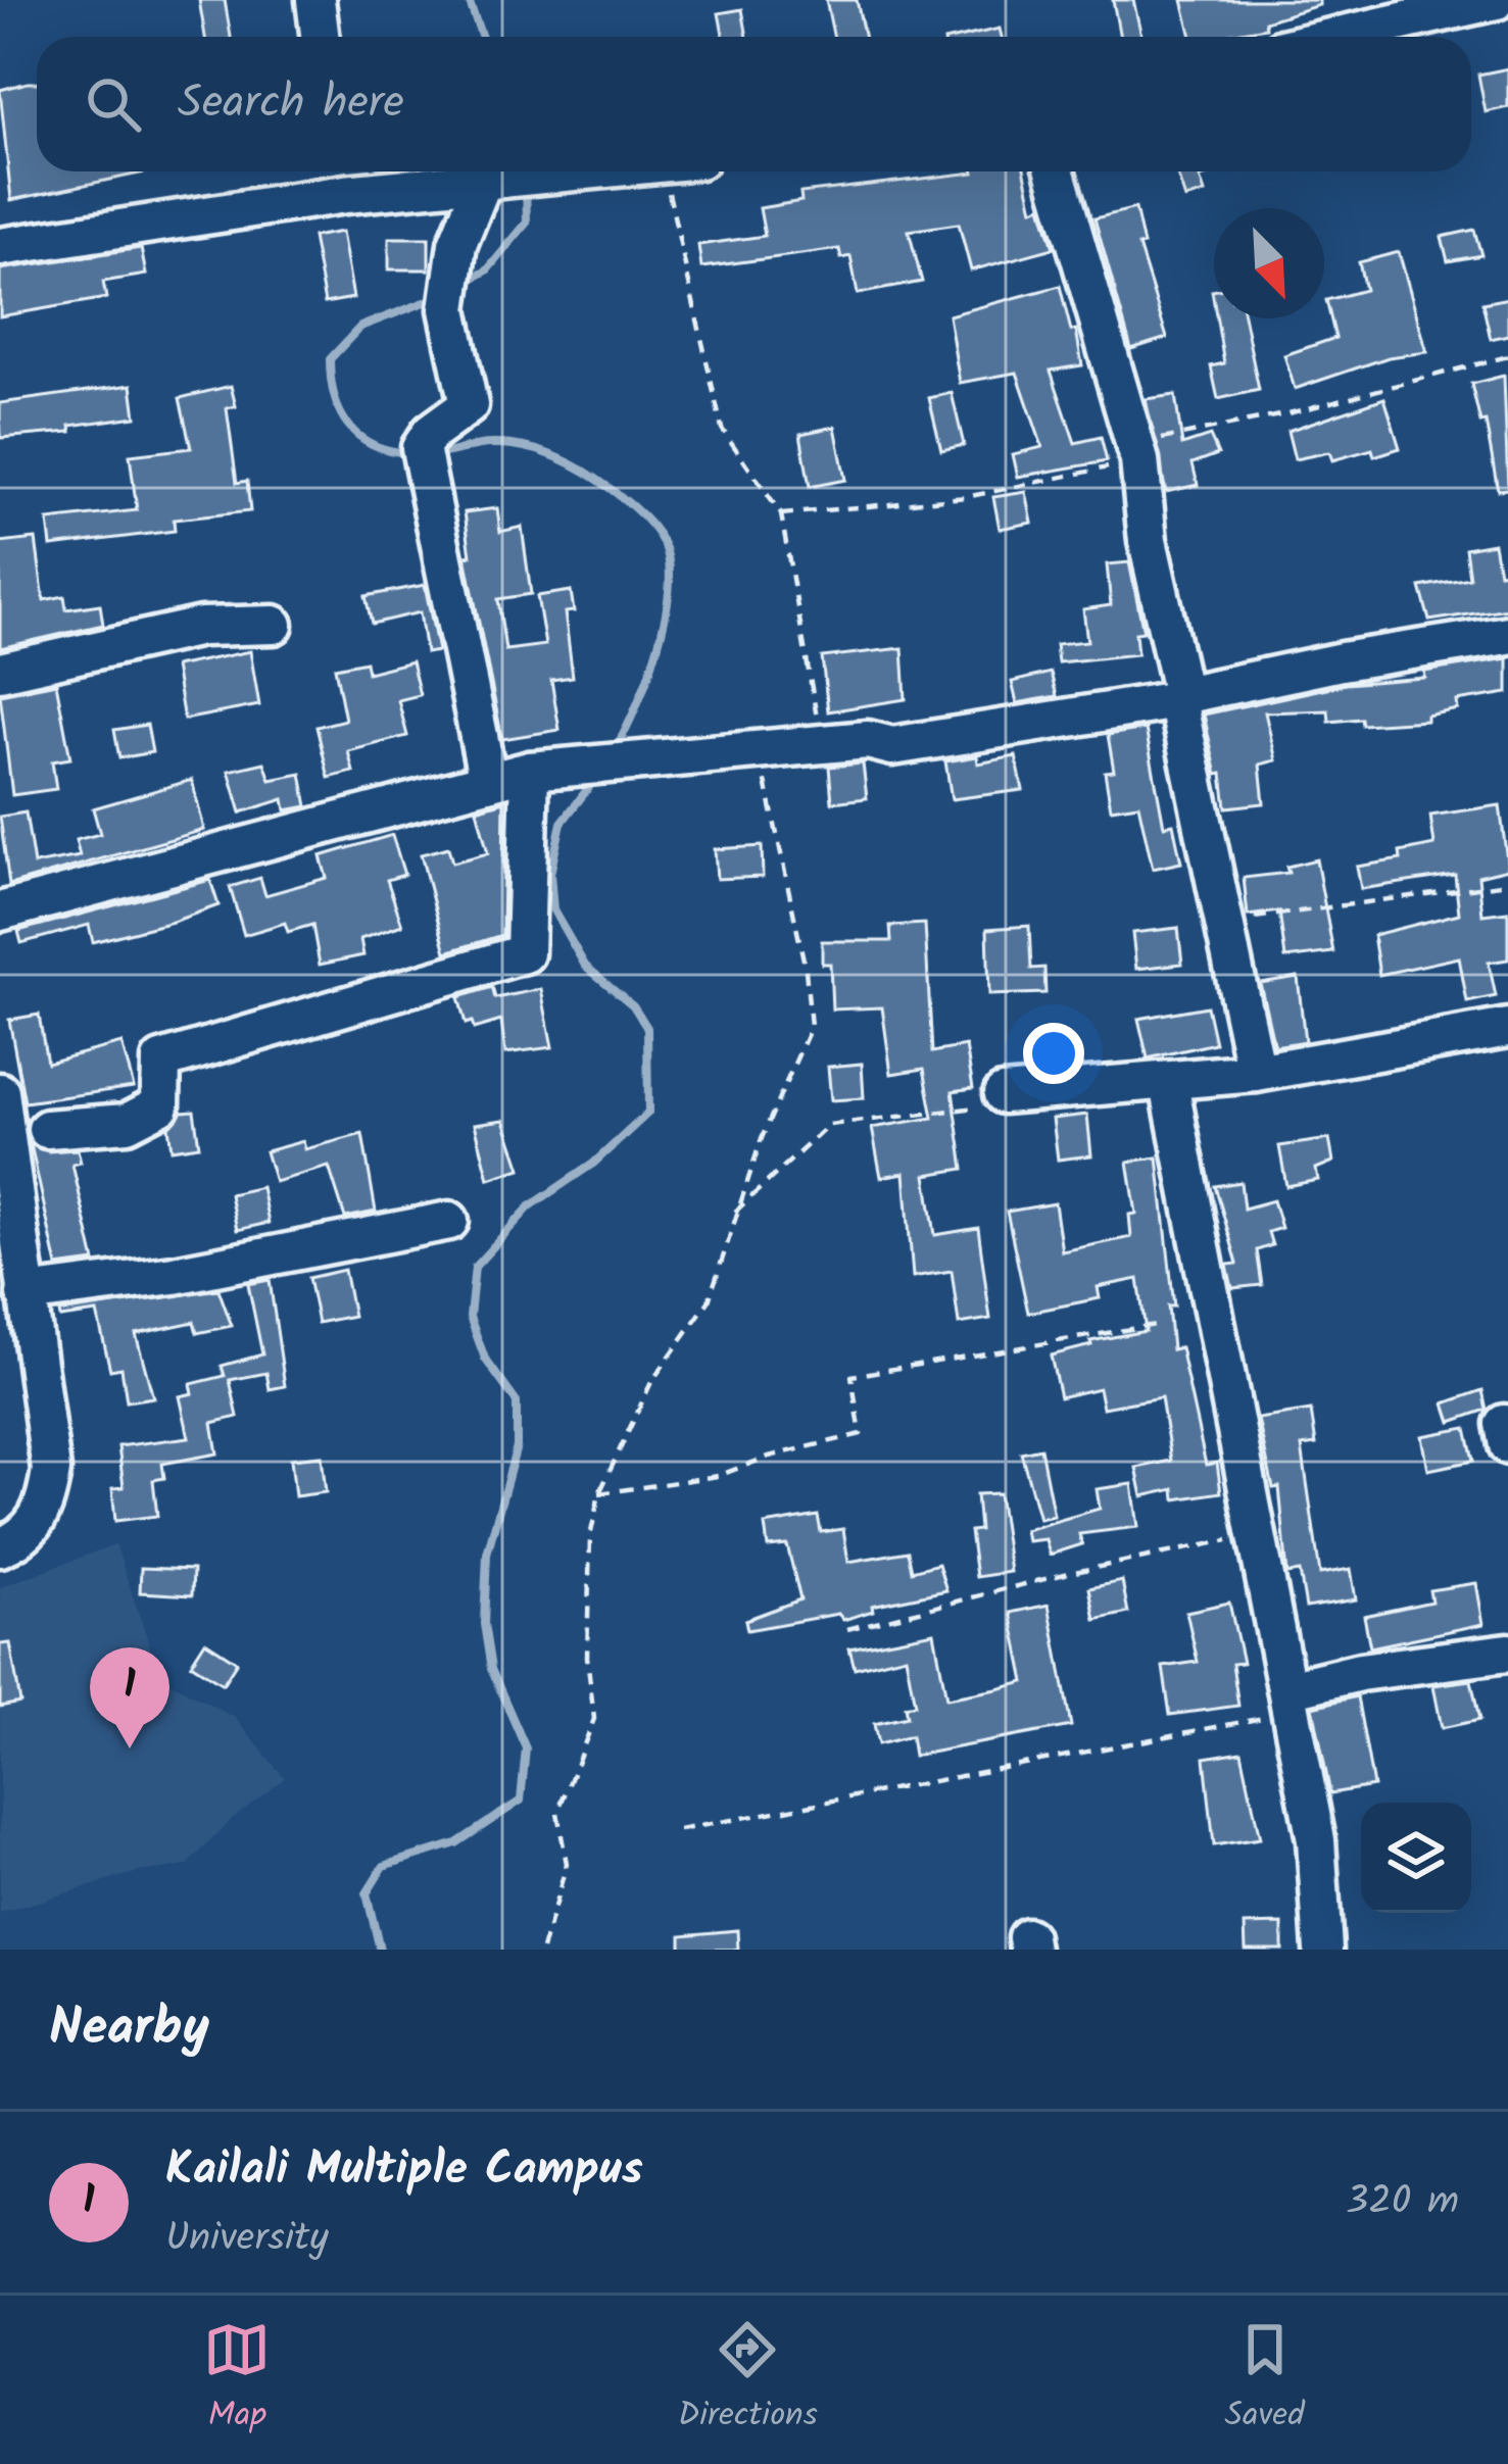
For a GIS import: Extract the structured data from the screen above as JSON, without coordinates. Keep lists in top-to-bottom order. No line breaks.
{"north":"bottom right","page":{"search":"Search here","pins":"1","heading":"Nearby","list":[{"mark":"1","name":"Kailali Multiple Campus","note":"University","value":"320 m"}],"nav":["Map","Directions","Saved"]}}
